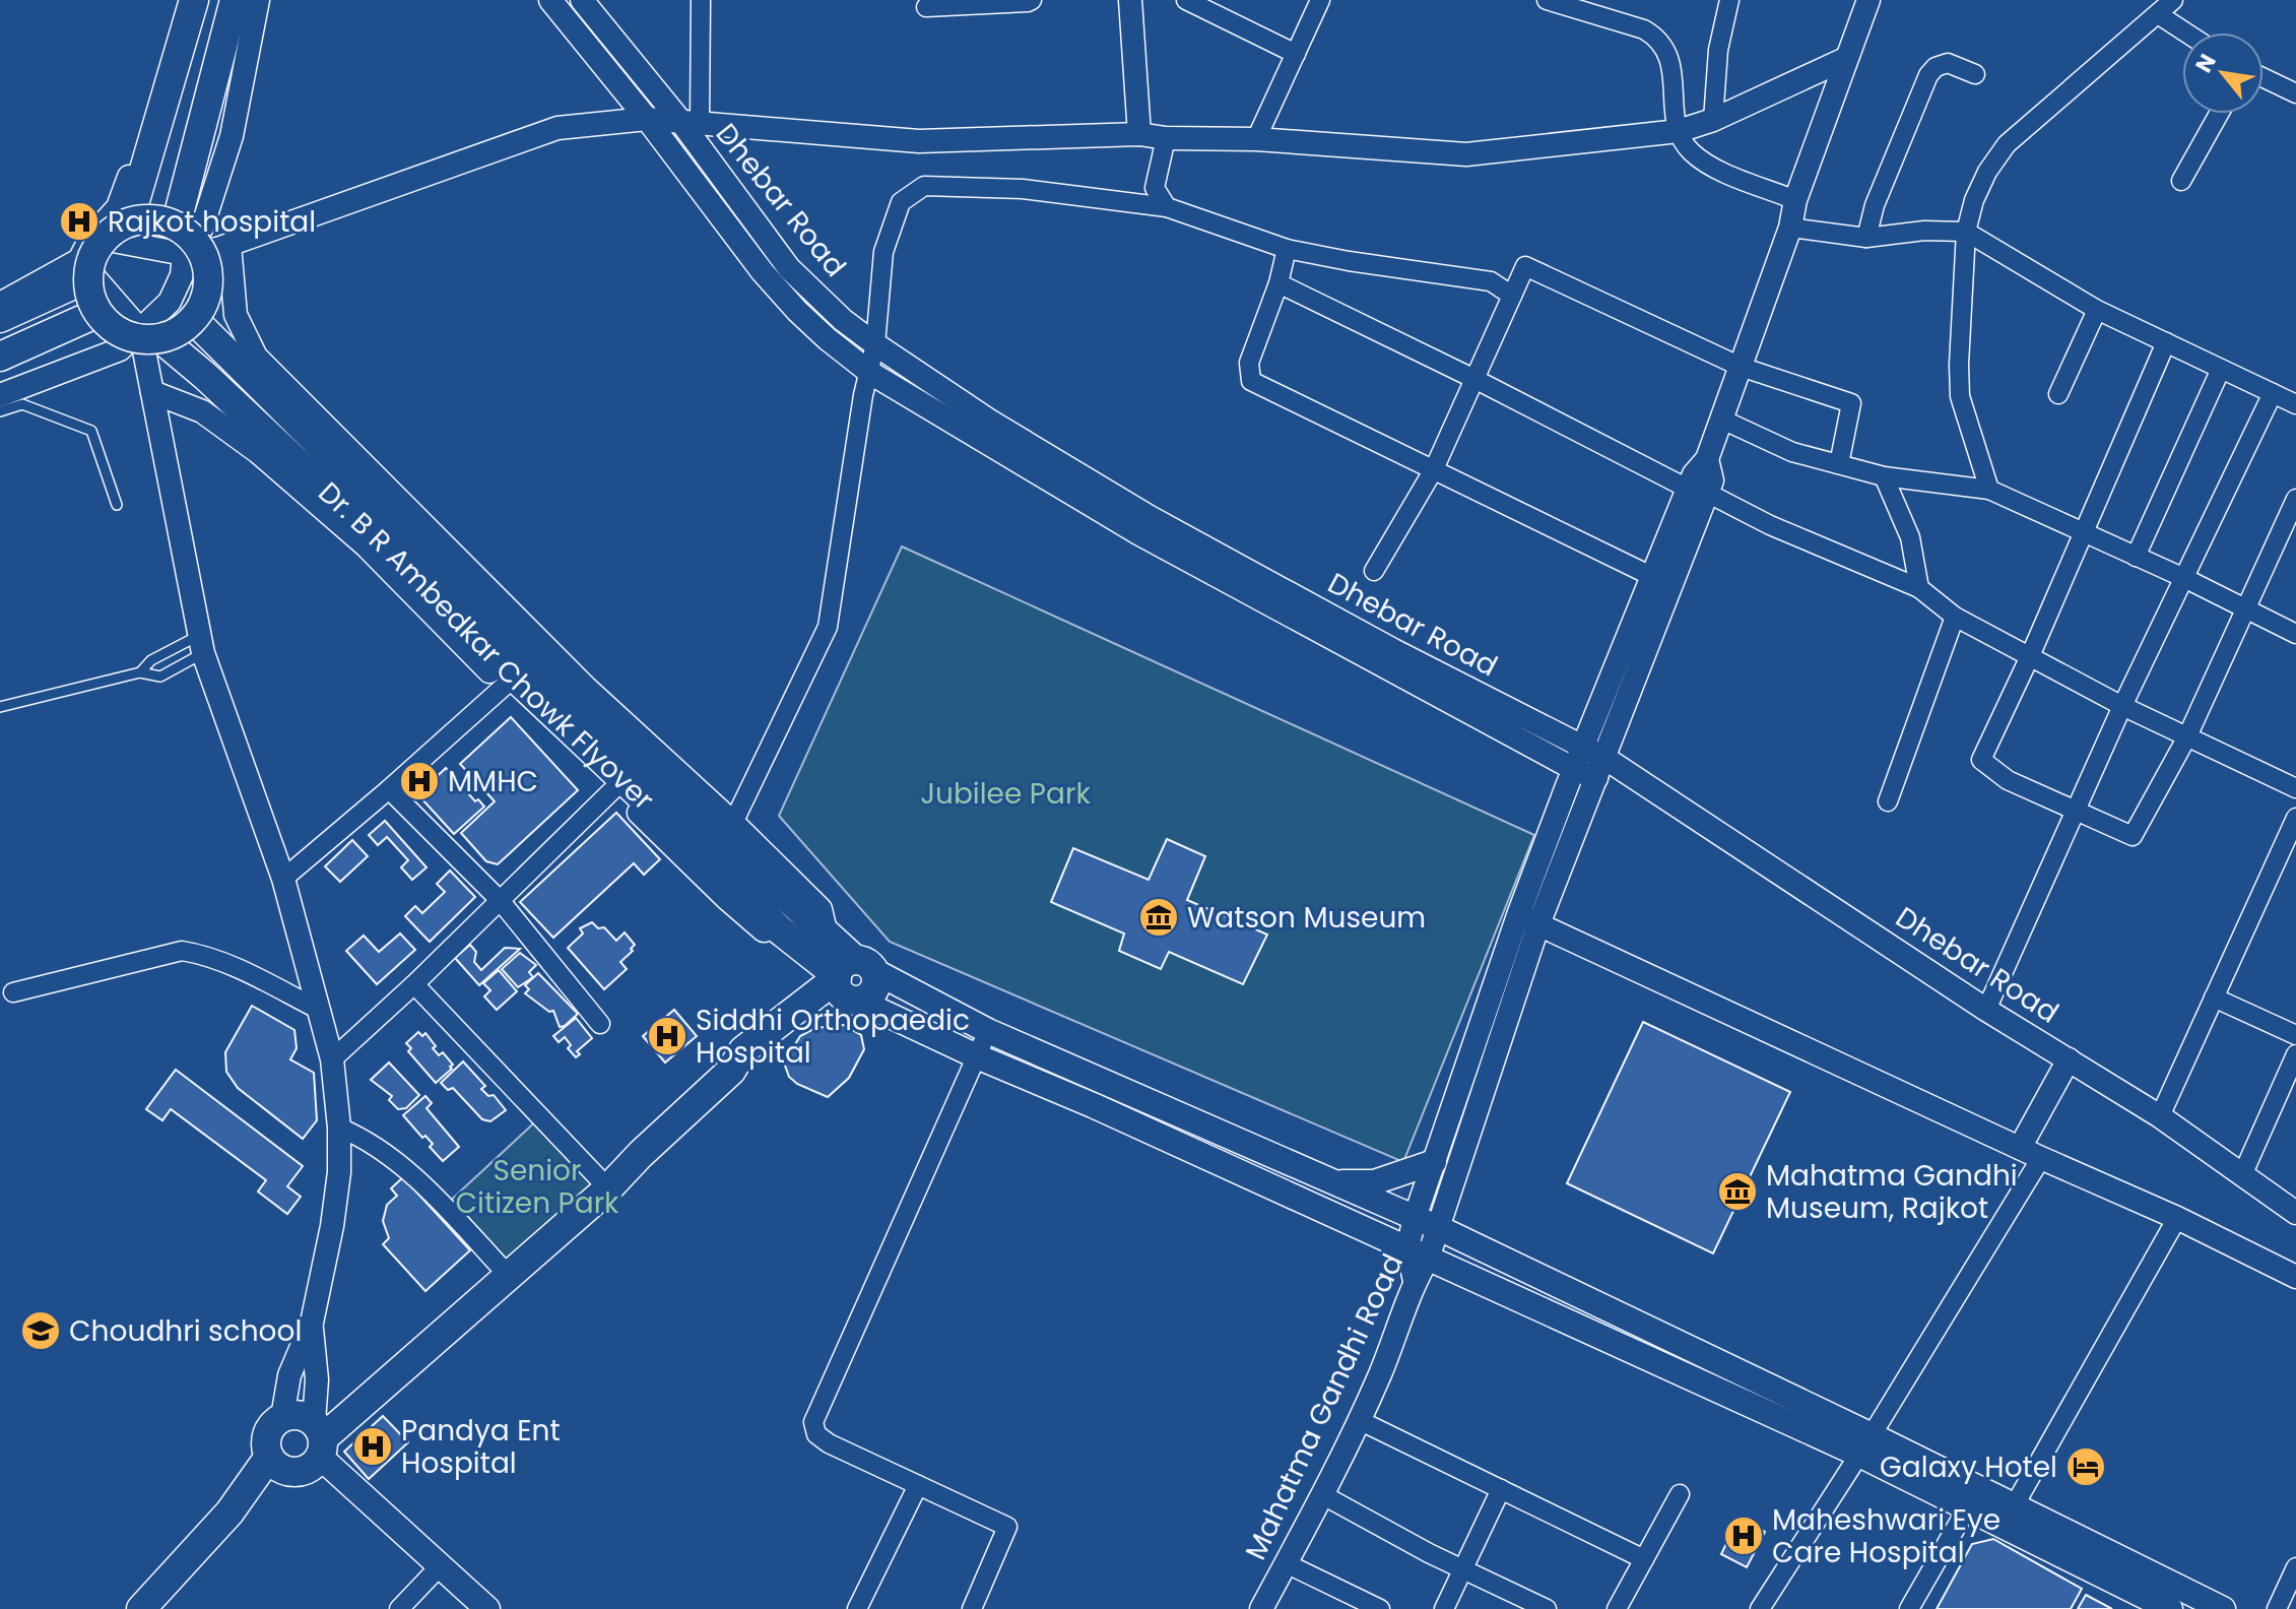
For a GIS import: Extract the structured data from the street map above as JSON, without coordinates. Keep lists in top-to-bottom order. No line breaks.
{"streets":{"main road":["Dr. B R Ambedkar Chowk Flyover"],"street":["Dhebar Road","Mahatma Gandhi Road"]},"crossings":[["Dhebar Road","Mahatma Gandhi Road"]],"parks":["Jubilee Park","Senior Citizen Park"],"places":{"hospital":["Rajkot hospital","MMHC","Siddhi Orthopaedic Hospital","Pandya Ent Hospital","Maheshwari Eye Care Hospital"],"museum":["Watson Museum","Mahatma Gandhi Museum, Rajkot"],"school or university":["Choudhri school"],"hotel":["Galaxy Hotel"]},"north":"top left"}
